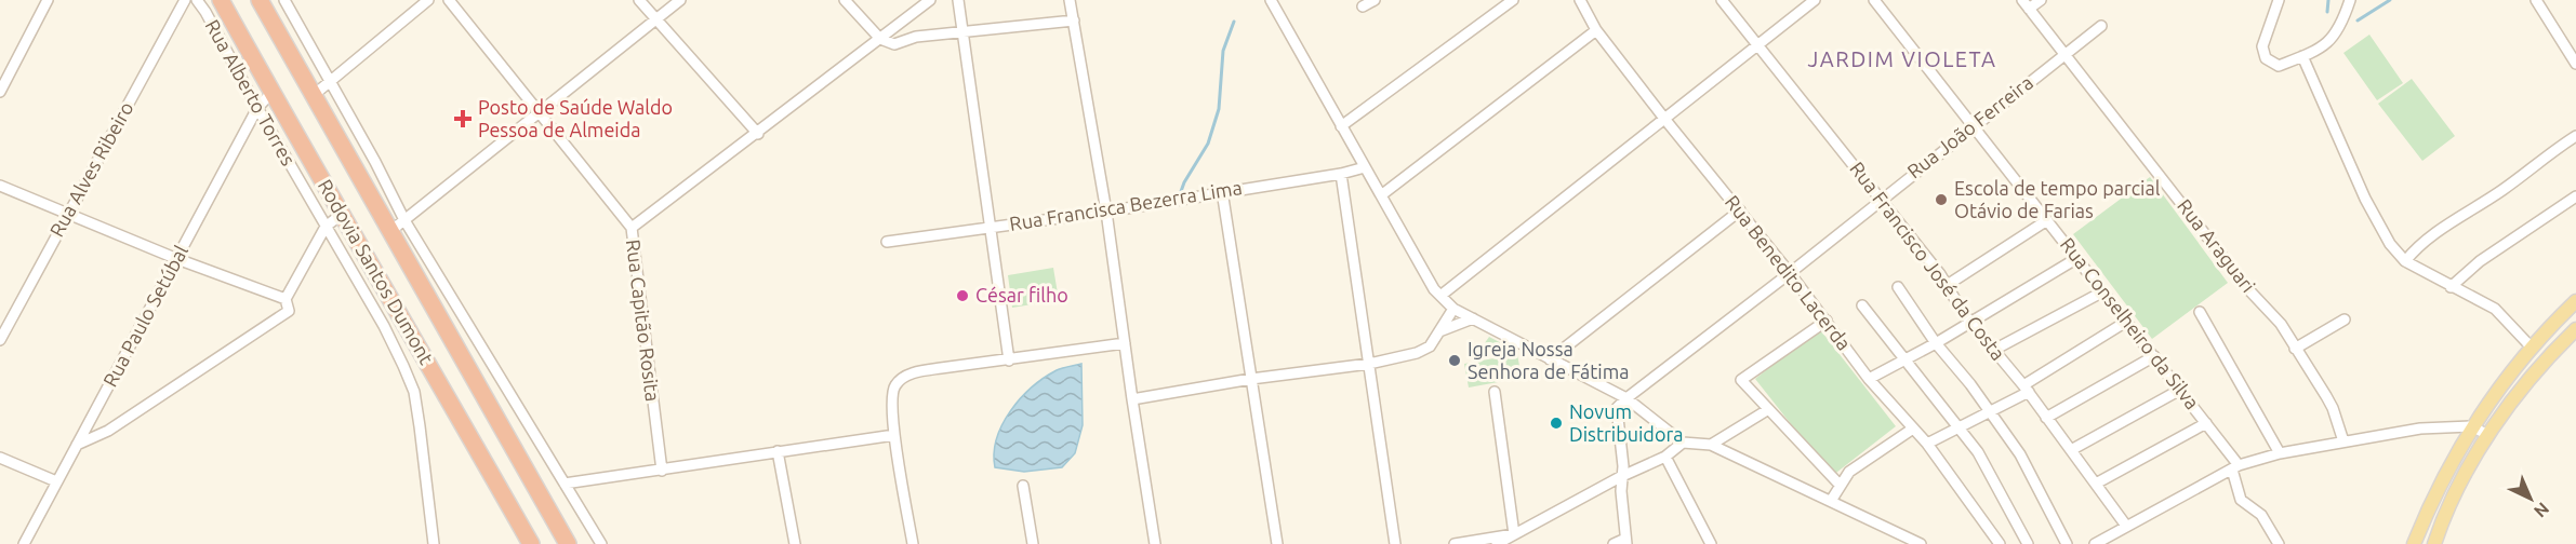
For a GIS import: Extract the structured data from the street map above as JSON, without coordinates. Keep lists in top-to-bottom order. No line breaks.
{"streets":{"highway":["Rodovia Santos Dumont"],"street":["Rua Alberto Torres","Rua João Ferreira","Rua Alves Ribeiro","Rua Francisca Bezerra Lima","Rua Araguari","Rua Francisco José da Costa","Rua Benedito Lacerda","Rua Paulo Setúbal","Rua Capitão Rosita","Rua Conselheiro da Silva"]},"crossings":[["Rua Alberto Torres","Rua Paulo Setúbal"],["Rua João Ferreira","Rua Araguari"],["Rua João Ferreira","Rua Francisco José da Costa"],["Rua João Ferreira","Rua Benedito Lacerda"],["Rua João Ferreira","Rua Conselheiro da Silva"],["Rodovia Santos Dumont","Rua Paulo Setúbal"]],"districts":["JARDIM VIOLETA"],"places":{"health":["Posto de Saúde Waldo Pessoa de Almeida"],"other":["Escola de tempo parcial Otávio de Farias","César filho","Igreja Nossa Senhora de Fátima","Novum Distribuidora"]},"north":"bottom right"}
